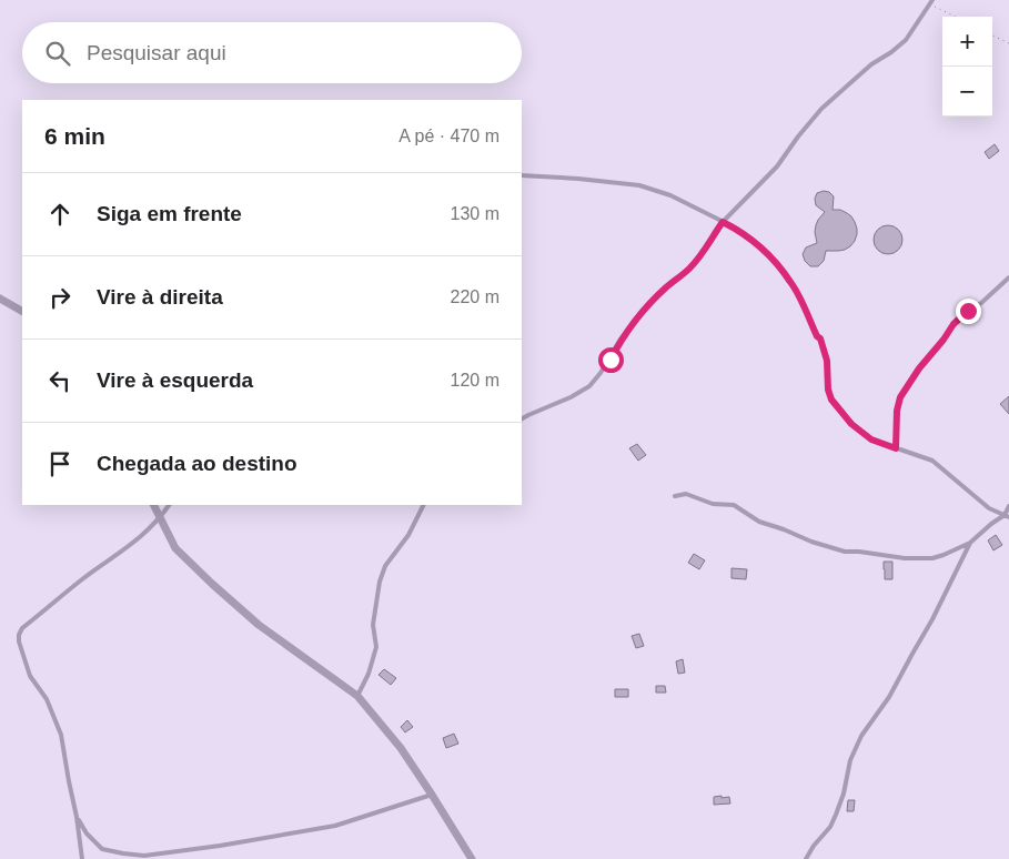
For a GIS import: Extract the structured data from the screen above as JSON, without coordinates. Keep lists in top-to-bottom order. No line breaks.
{"page":{"map_buttons":["+","−"],"search":"Pesquisar aqui","heading":["6 min","A pé · 470 m"],"list":[["Siga em frente","130 m"],["Vire à direita","220 m"],["Vire à esquerda","120 m"],"Chegada ao destino"]}}
